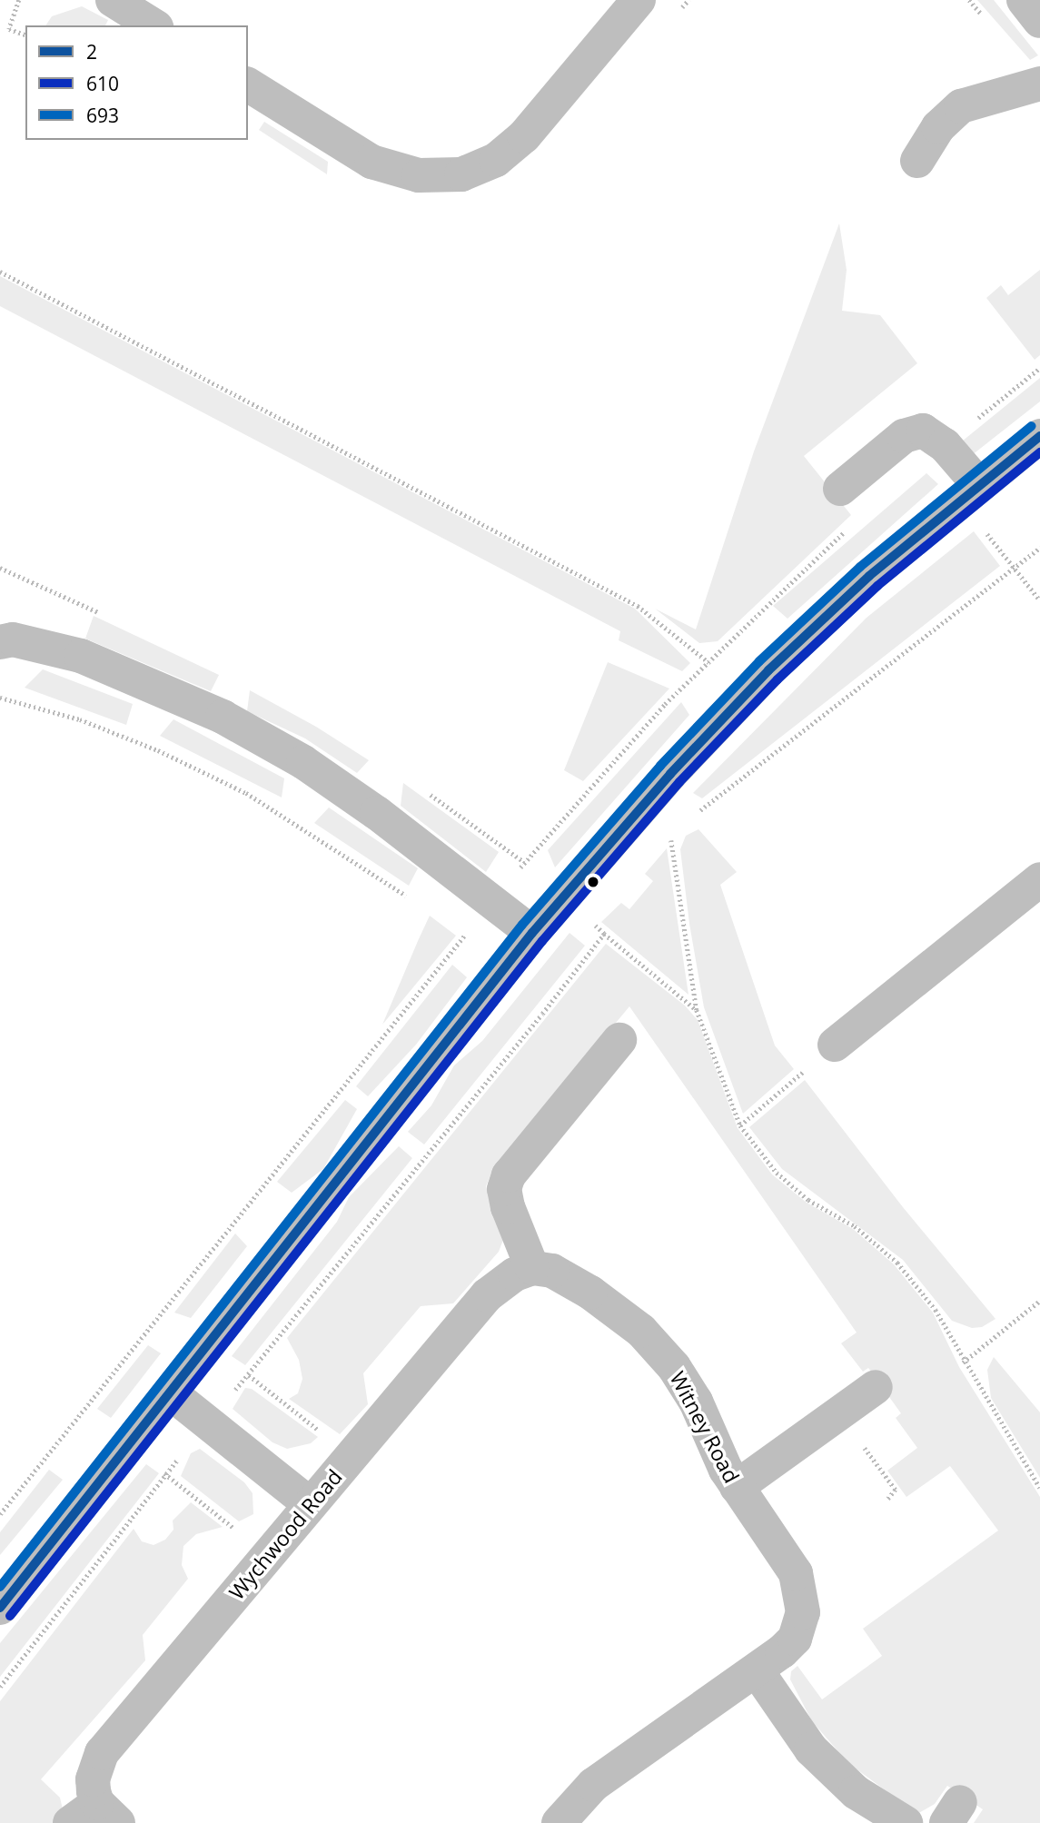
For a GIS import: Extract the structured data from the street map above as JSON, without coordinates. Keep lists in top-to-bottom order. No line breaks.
{"streets":{"street":["Witney Road","Wychwood Road"]},"crossings":[["Witney Road","Wychwood Road"]],"lines":["transit line 693","transit line 2","transit line 610"],"legend":["2","610","693"]}
